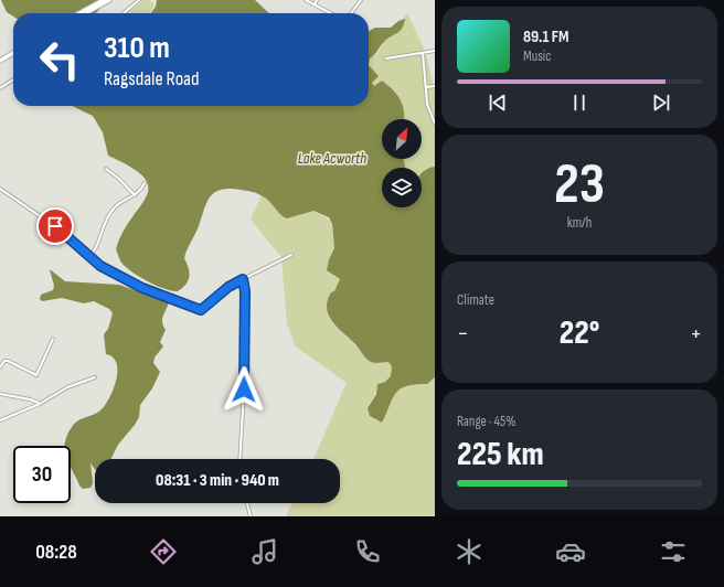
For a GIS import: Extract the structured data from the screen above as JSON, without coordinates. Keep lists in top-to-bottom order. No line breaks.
{"water":["Lake Acworth"],"north":"top right","page":{"turn":["310 m","Ragsdale Road"],"song":["89.1 FM","Music"],"tile":[["23","km/h"],"Climate",["Range · 45%","225 km"]],"heat":["−","22°","+"],"limit":"30","trip":"08:31 · 3 min · 940 m","tabs":"08:28"}}
